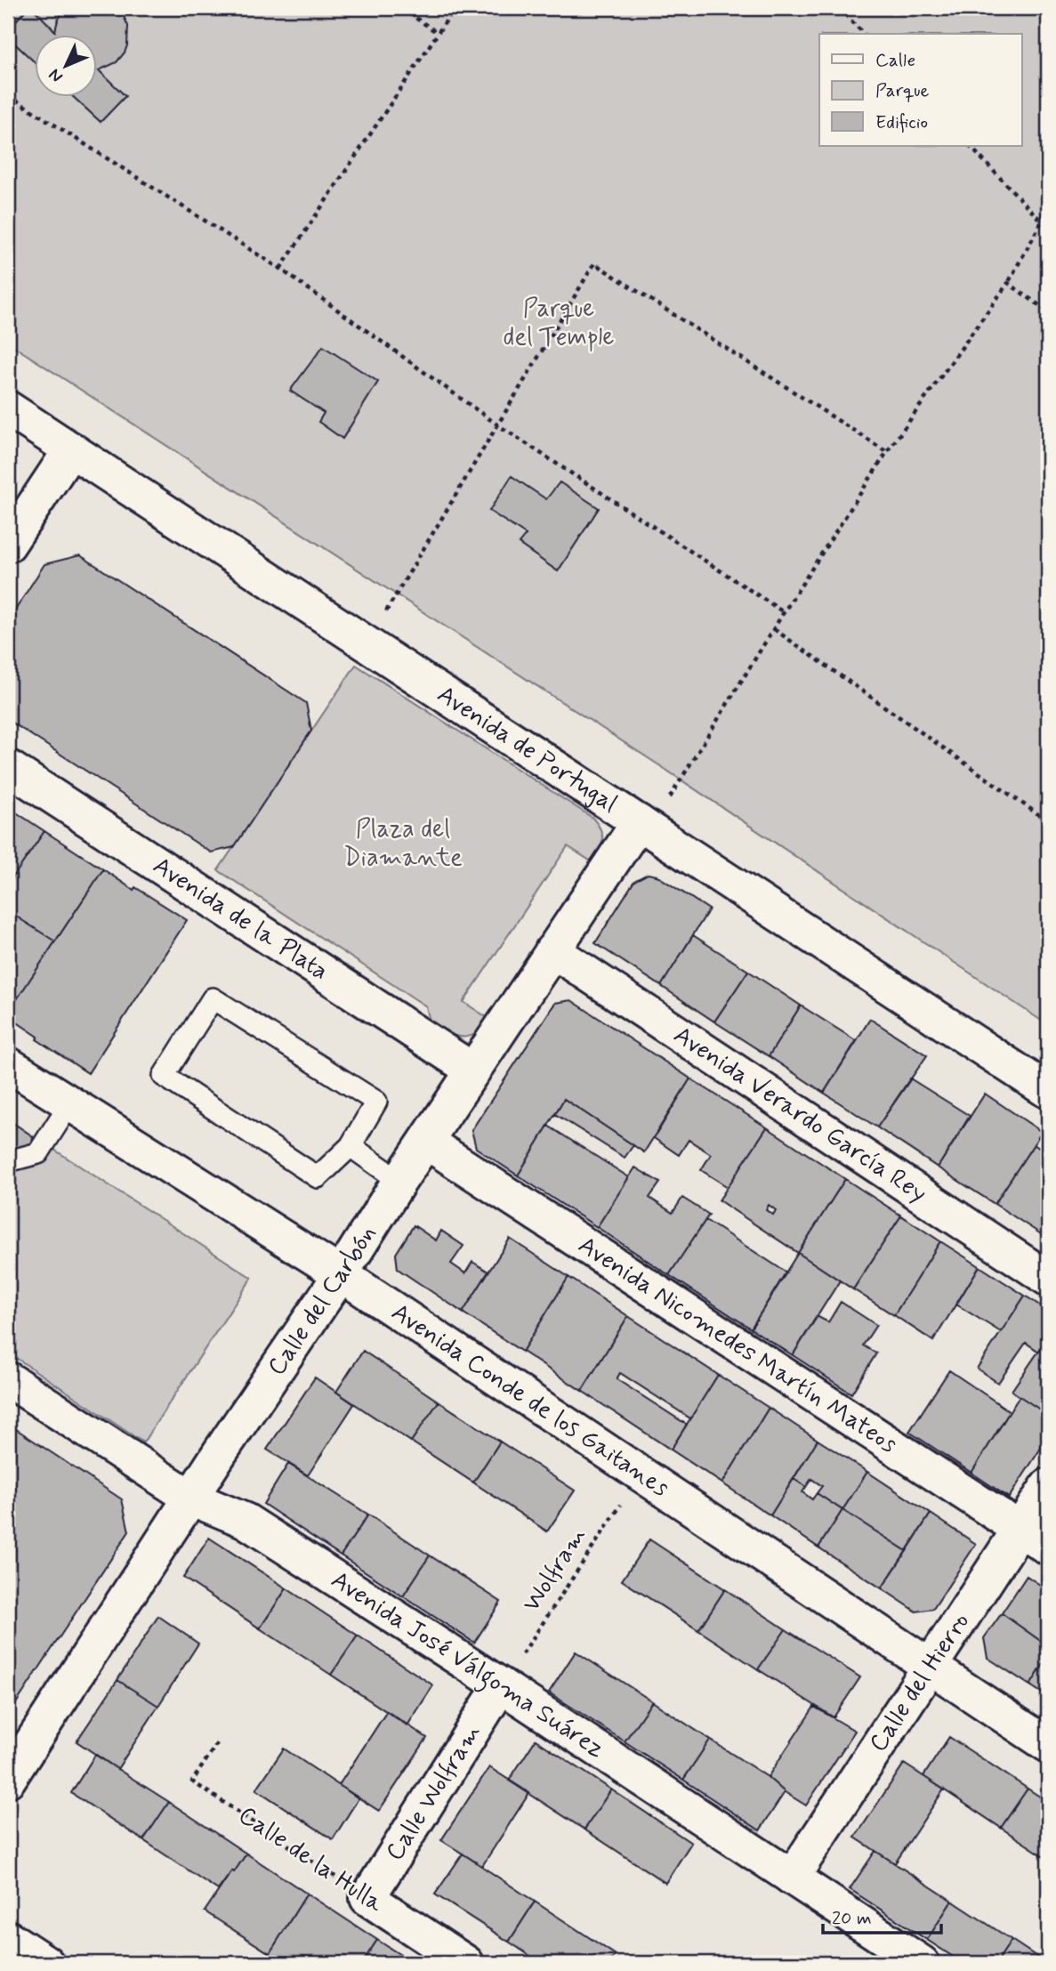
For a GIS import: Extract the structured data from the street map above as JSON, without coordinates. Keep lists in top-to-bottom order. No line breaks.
{"streets":{"street":["Avenida de Portugal","Avenida de la Plata","Avenida Verardo García Rey","Calle del Carbón","Avenida Nicomedes Martín Mateos","Avenida Conde de los Gaitanes","Avenida José Válgoma Suárez","Calle del Hierro","Calle Wolfram","Calle de la Hulla"],"path":["Wolfram"]},"crossings":[["Avenida de Portugal","Calle del Carbón"],["Avenida de la Plata","Calle del Carbón"],["Avenida Verardo García Rey","Calle del Carbón"],["Calle del Carbón","Avenida Nicomedes Martín Mateos"],["Calle del Carbón","Avenida Conde de los Gaitanes"],["Calle del Carbón","Avenida José Válgoma Suárez"],["Avenida Nicomedes Martín Mateos","Calle del Hierro"],["Avenida Conde de los Gaitanes","Wolfram"],["Avenida Conde de los Gaitanes","Calle del Hierro"],["Wolfram","Avenida José Válgoma Suárez"],["Wolfram","Calle Wolfram"],["Avenida José Válgoma Suárez","Calle del Hierro"],["Avenida José Válgoma Suárez","Calle Wolfram"],["Calle Wolfram","Calle de la Hulla"]],"parks":["Parque del Temple","Plaza del Diamante"],"legend":["Calle","Parque","Edificio"],"scale_bar":"20 m","north":"bottom left"}
